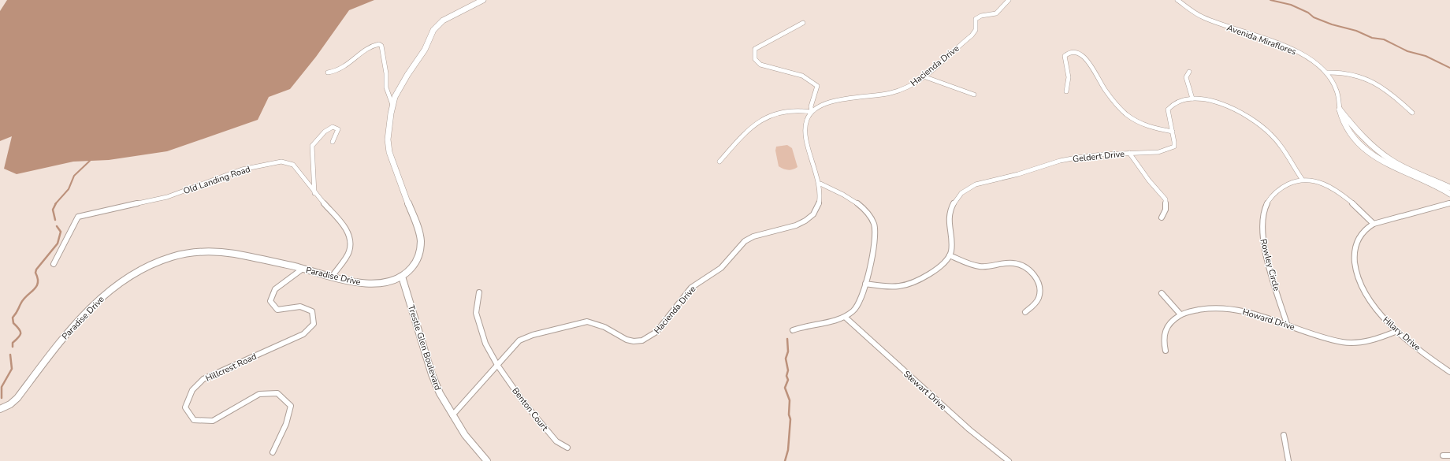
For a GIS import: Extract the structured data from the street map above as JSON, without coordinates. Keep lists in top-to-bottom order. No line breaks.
{"streets":{"street":["Avenida Miraflores","Hacienda Drive","Geldert Drive","Old Landing Road","Rowley Circle","Paradise Drive","Howard Drive","Hilary Drive","Trestle Glen Boulevard","Hillcrest Road","Stewart Drive","Benton Court"]},"crossings":[["Hacienda Drive","Trestle Glen Boulevard"],["Hacienda Drive","Benton Court"],["Geldert Drive","Rowley Circle"],["Old Landing Road","Paradise Drive"],["Rowley Circle","Howard Drive"],["Paradise Drive","Trestle Glen Boulevard"],["Paradise Drive","Hillcrest Road"],["Howard Drive","Hilary Drive"]]}
